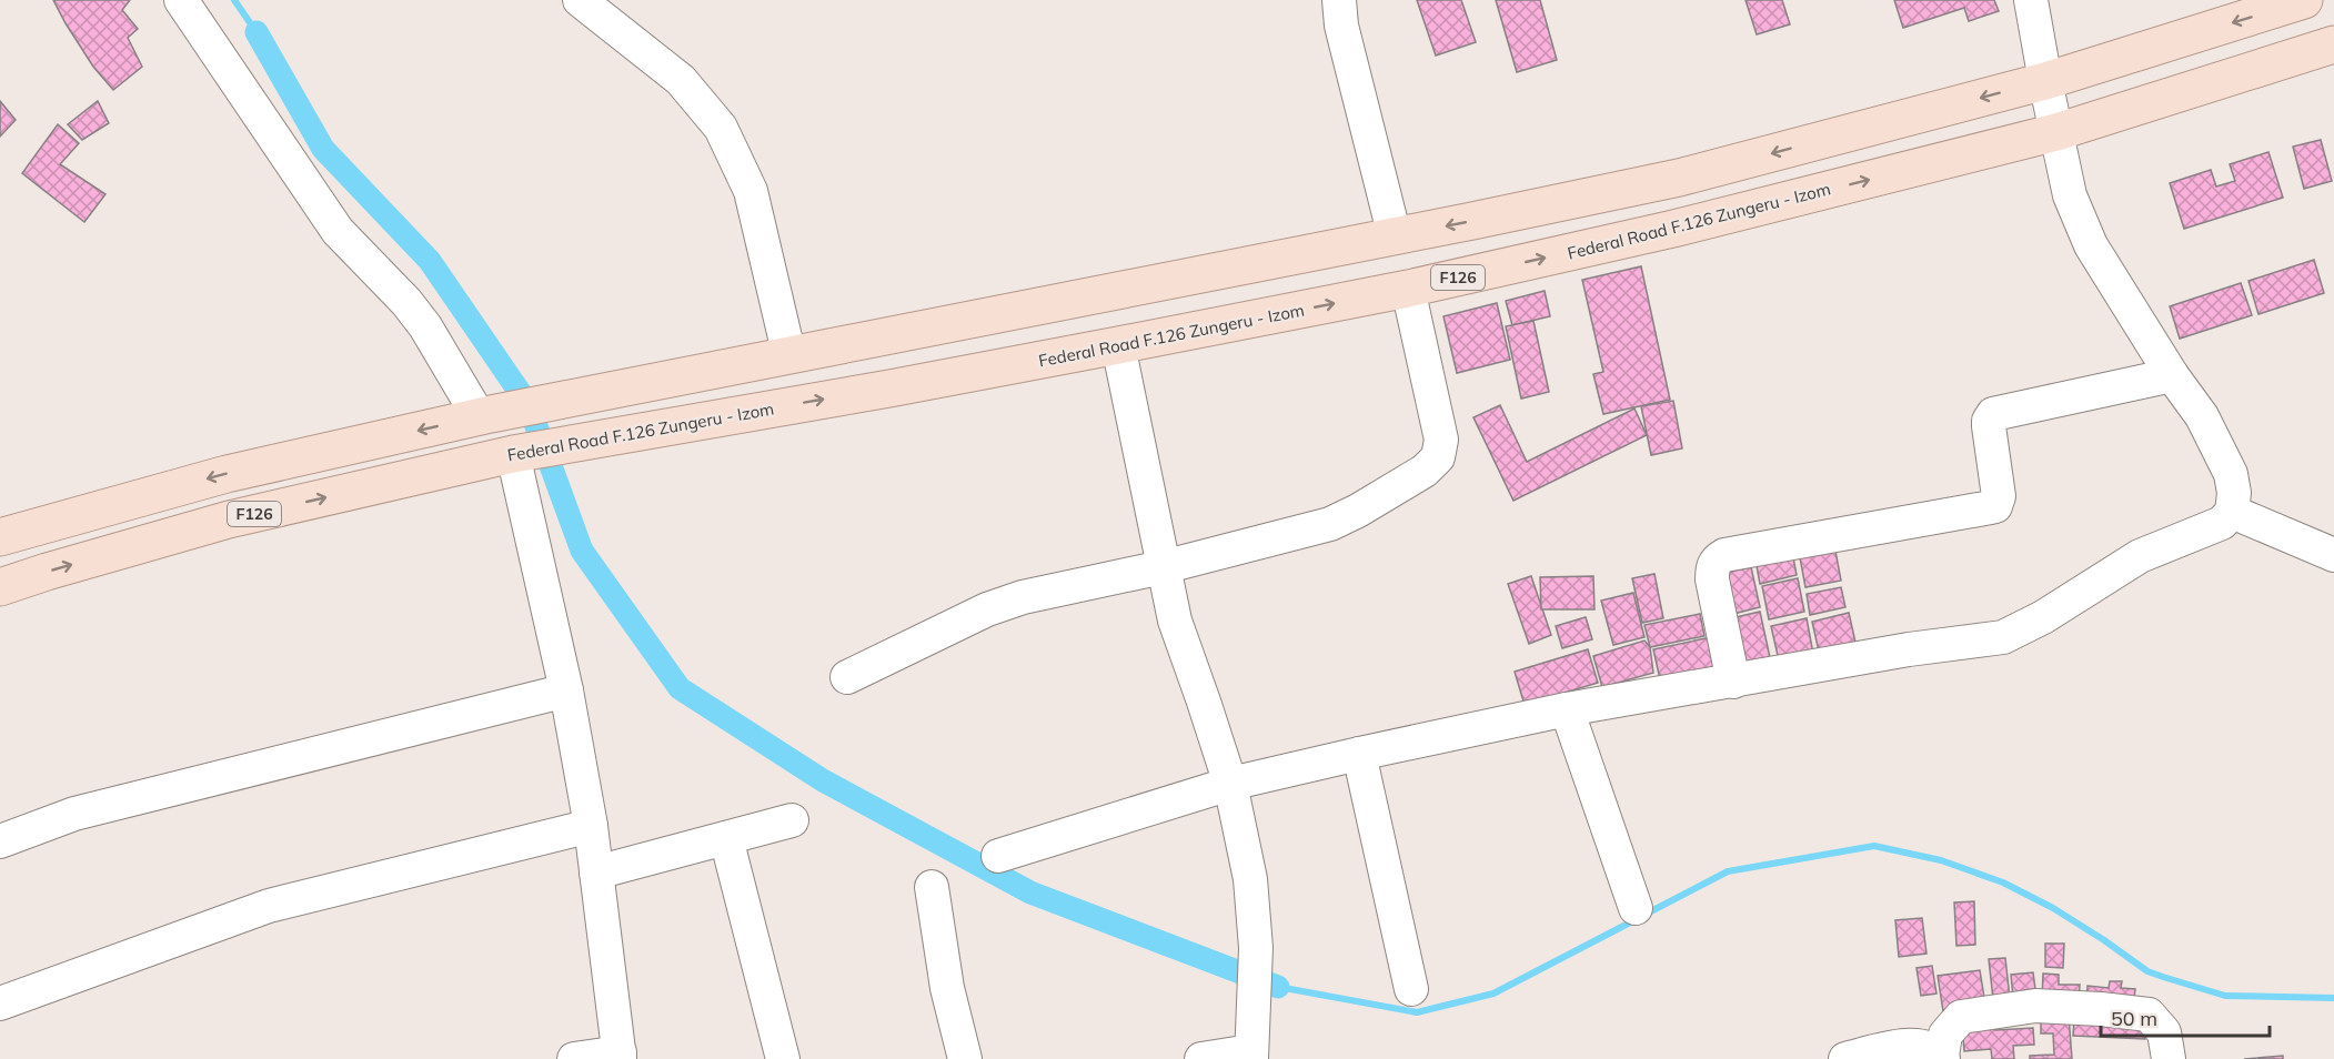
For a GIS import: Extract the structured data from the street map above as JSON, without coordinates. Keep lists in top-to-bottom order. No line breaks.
{"streets":{"main road":["Federal Road F.126 Zungeru - Izom","F126"]},"scale_bar":"50 m"}
